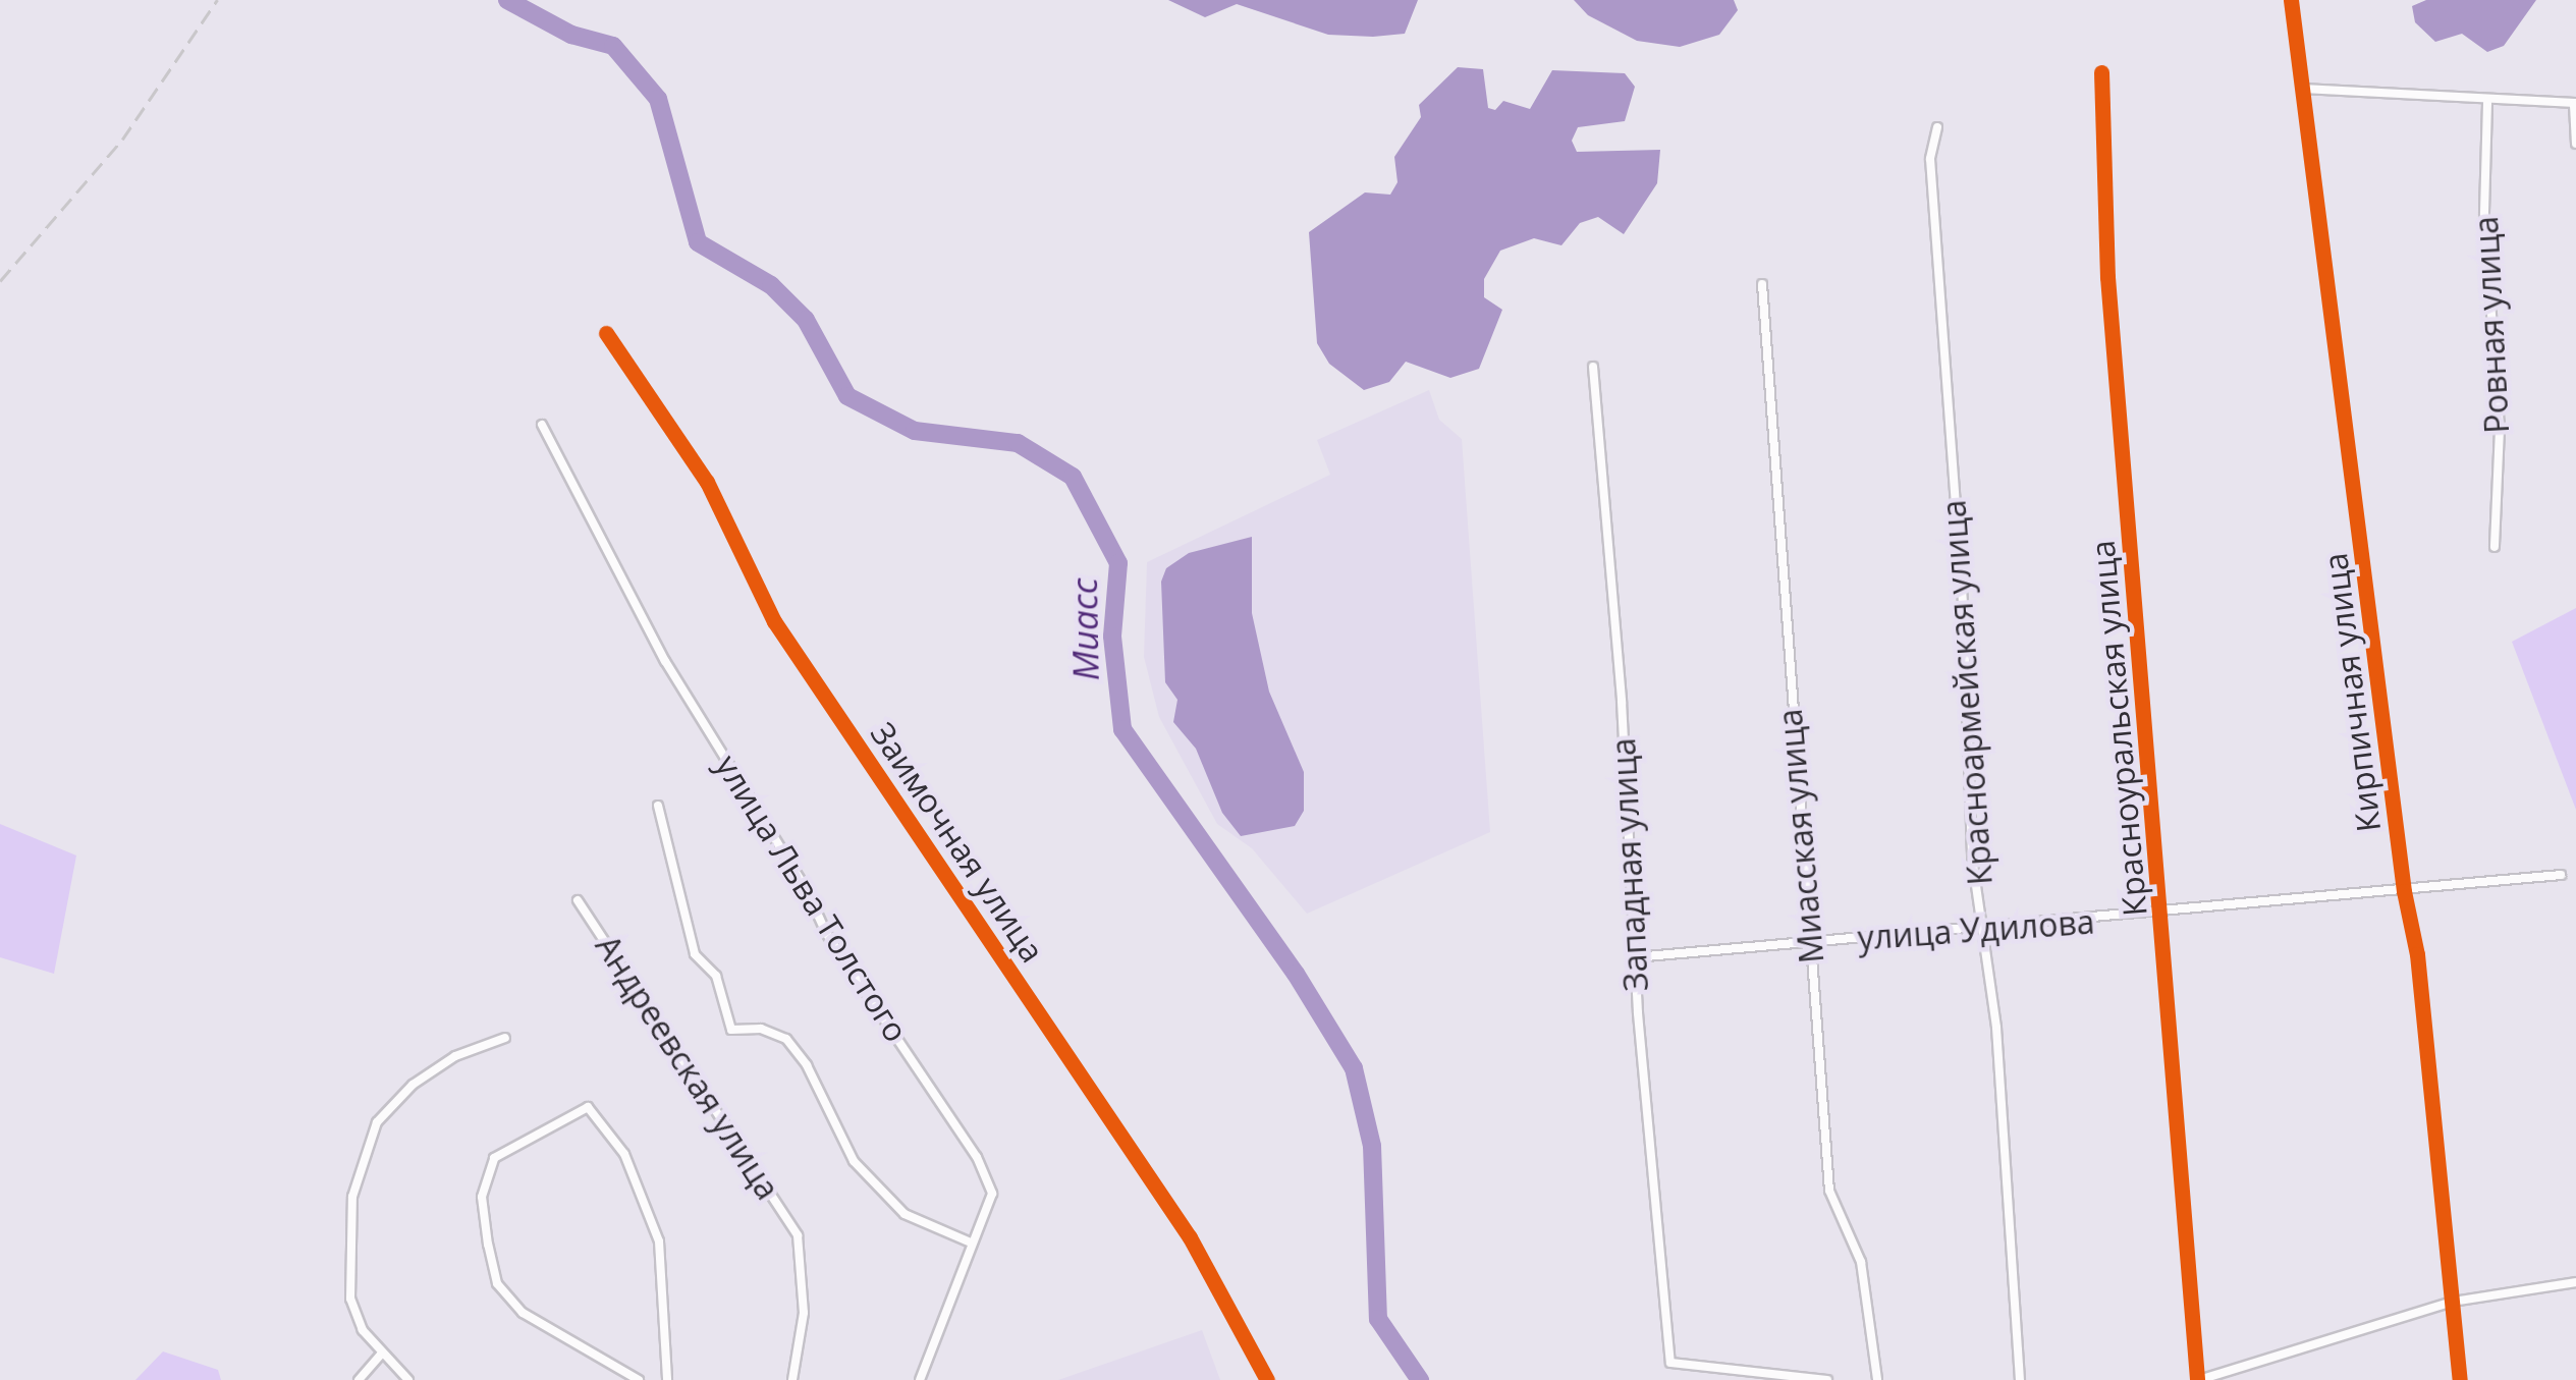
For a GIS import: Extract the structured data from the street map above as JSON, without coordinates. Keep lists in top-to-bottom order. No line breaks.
{"streets":{"street":["Ровная улица","Красноармейская улица","Кирпичная улица","Красноуральская улица","Миасская улица","Заимочная улица","Западная улица","улица Льва Толстого","улица Удилова","Андреевская улица"]},"crossings":[["Красноармейская улица","улица Удилова"],["Кирпичная улица","улица Удилова"],["Красноуральская улица","улица Удилова"],["Миасская улица","улица Удилова"],["Западная улица","улица Удилова"]],"water":["Миасс"]}
